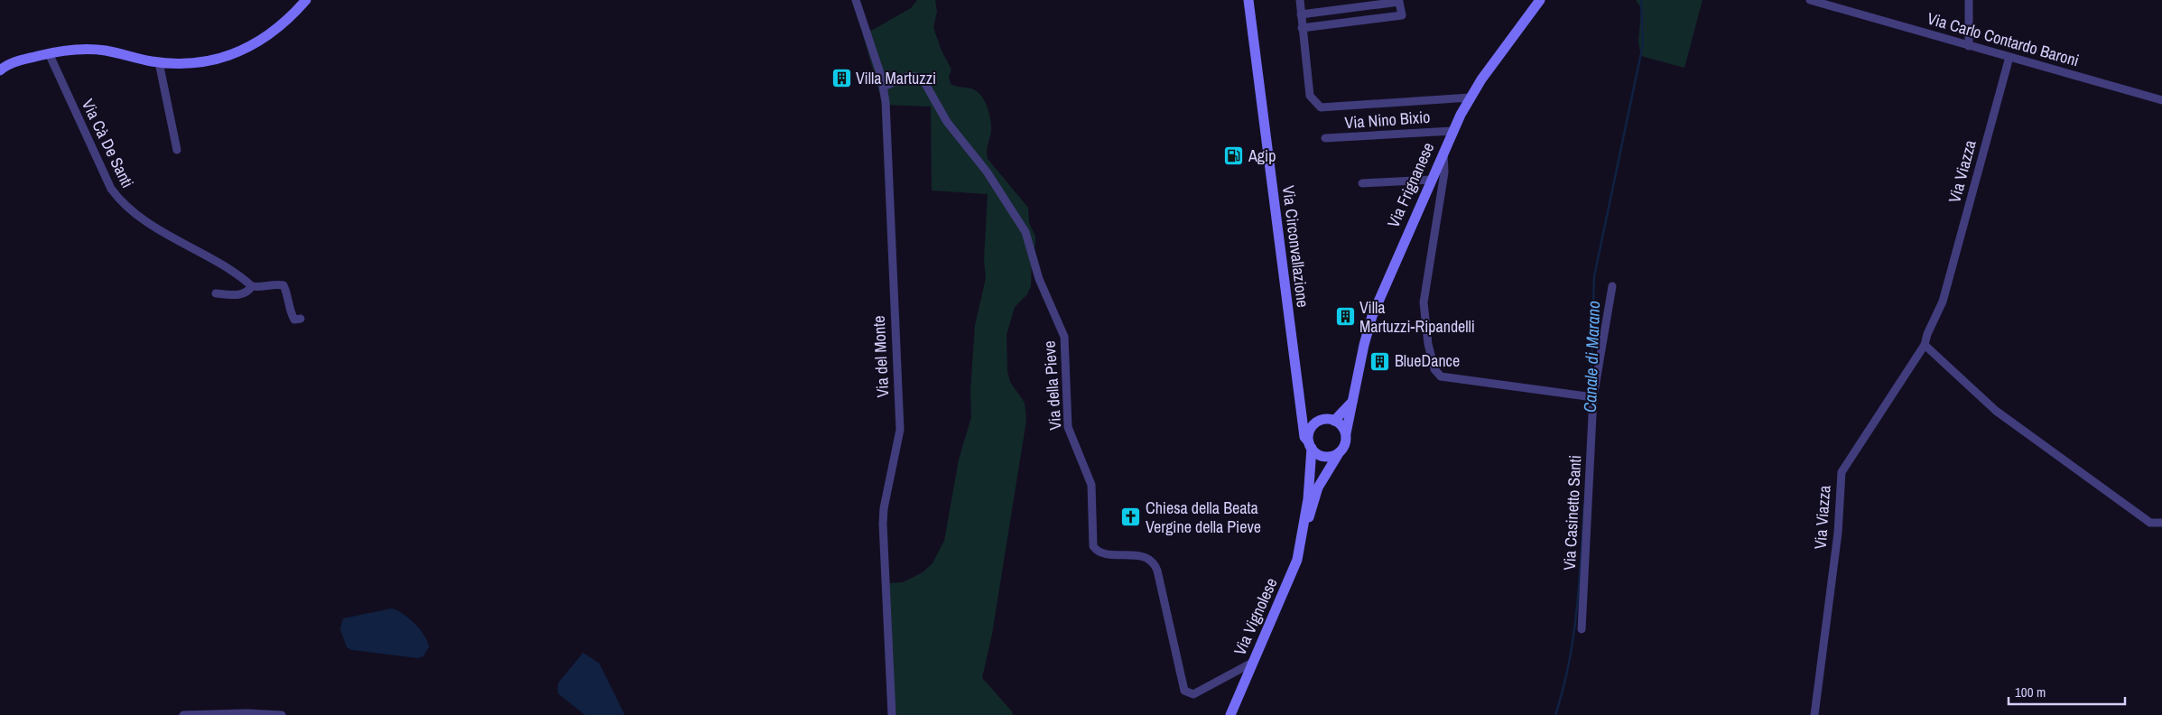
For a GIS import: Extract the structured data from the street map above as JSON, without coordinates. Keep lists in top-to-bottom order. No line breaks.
{"streets":{"main road":["Via Frignanese","Via Circonvallazione","Via Vignolese"],"street":["Via Carlo Contardo Baroni","Via Nino Bixio","Via Cà De Santi","Via Viazza","Via del Monte","Via della Pieve","Via Casinetto Santi"]},"crossings":[["Via Carlo Contardo Baroni","Via Viazza"],["Via Nino Bixio","Via Frignanese"],["Via Frignanese","Via Circonvallazione"],["Via Circonvallazione","Via Vignolese"],["Via del Monte","Via della Pieve"],["Via della Pieve","Via Vignolese"]],"water":["Canale di Marano"],"places":{"building":["Villa Martuzzi","Villa Martuzzi-Ripandelli","BlueDance"],"fuel station":["Agip"],"church":["Chiesa della Beata Vergine della Pieve"]},"scale_bar":"100 m"}
